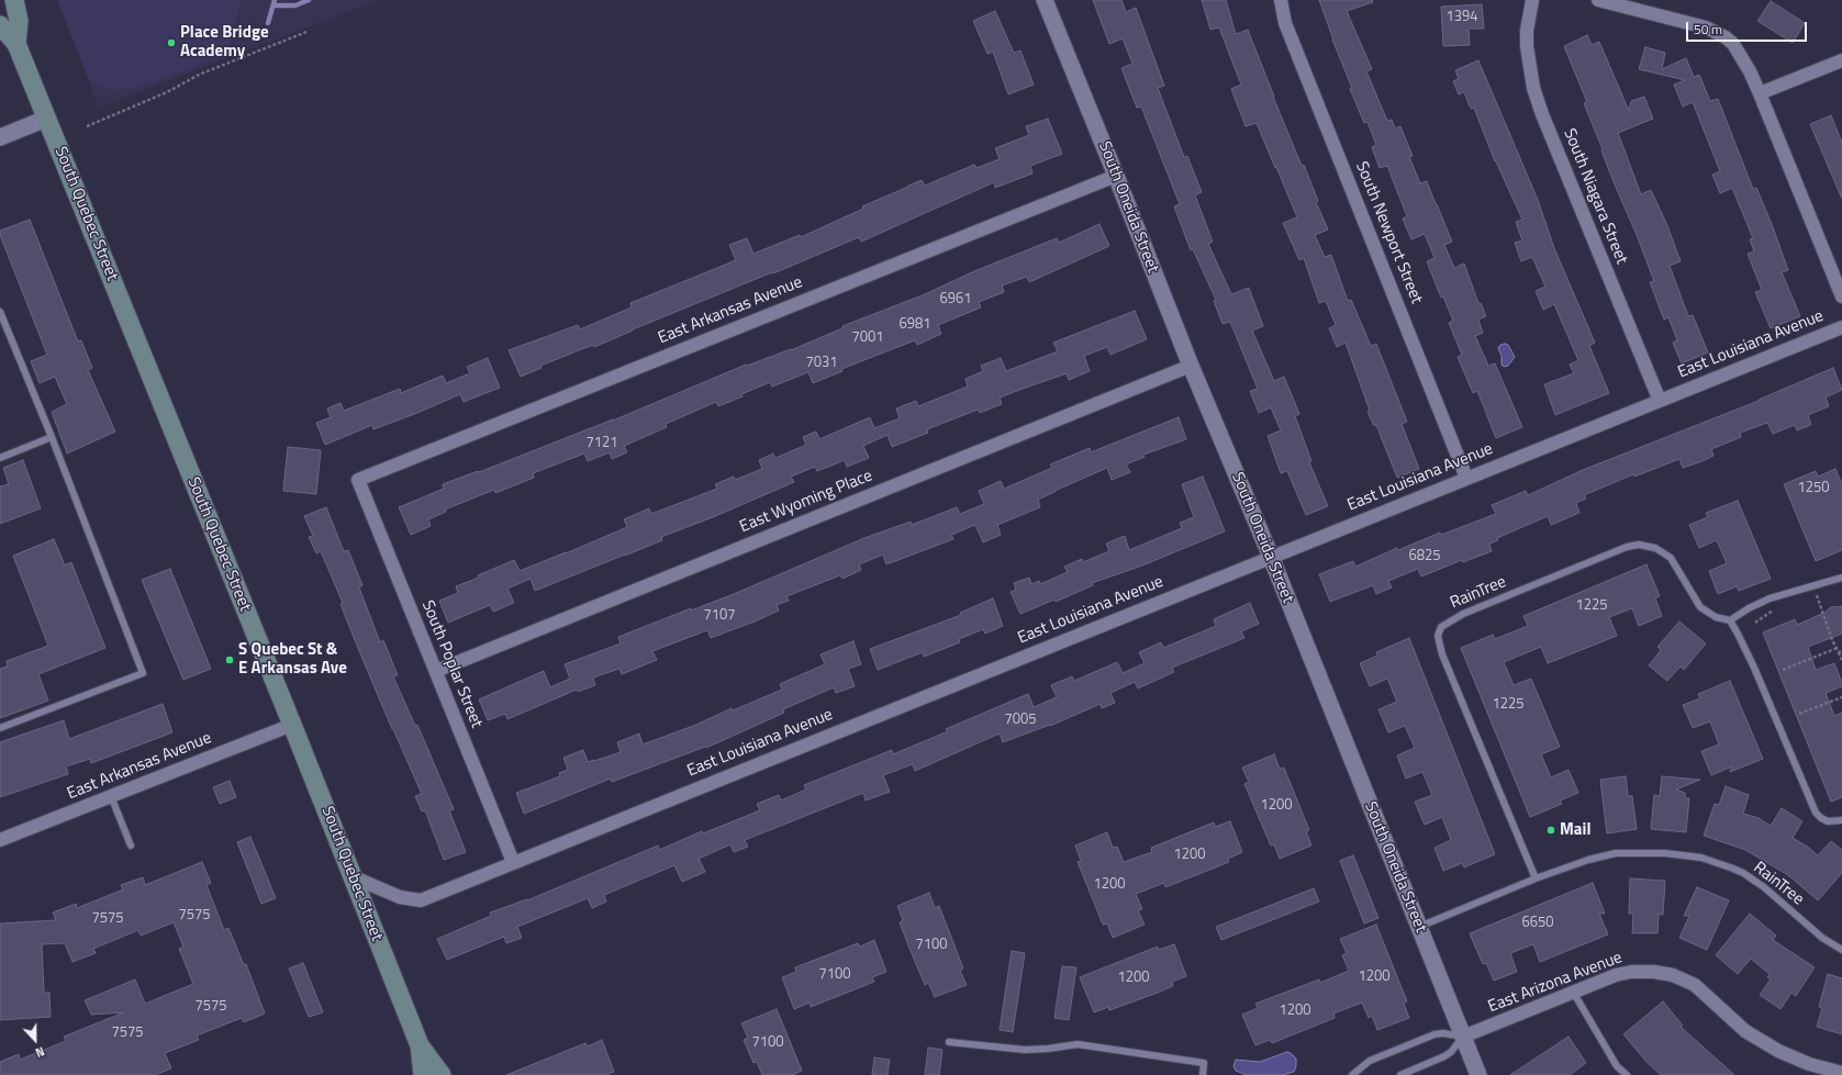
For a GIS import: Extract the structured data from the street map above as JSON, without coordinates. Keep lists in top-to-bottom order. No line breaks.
{"streets":{"main road":["South Quebec Street"],"street":["South Niagara Street","South Oneida Street","South Newport Street","East Arkansas Avenue","East Louisiana Avenue","East Wyoming Place","South Poplar Street","East Arizona Avenue"],"lane":["RainTree"]},"crossings":[["South Niagara Street","East Louisiana Avenue"],["South Oneida Street","East Arkansas Avenue"],["South Oneida Street","East Louisiana Avenue"],["South Oneida Street","East Wyoming Place"],["South Oneida Street","RainTree"],["South Oneida Street","East Arizona Avenue"],["South Quebec Street","East Arkansas Avenue"],["South Quebec Street","East Louisiana Avenue"],["South Newport Street","East Louisiana Avenue"],["East Arkansas Avenue","South Poplar Street"],["East Louisiana Avenue","South Poplar Street"],["East Wyoming Place","South Poplar Street"]],"places":["Place Bridge Academy","S Quebec St & E Arkansas Ave","Mail"],"house_numbers":["1394","6961","6981","7001","7031","7121","1250","6825","1225","7107","1225","7005","1200","1200","1200","7575","7575","6650","7100","7100","1200","1200","7575","1200","7575","7100"],"scale_bar":"50 m","north":"bottom"}
